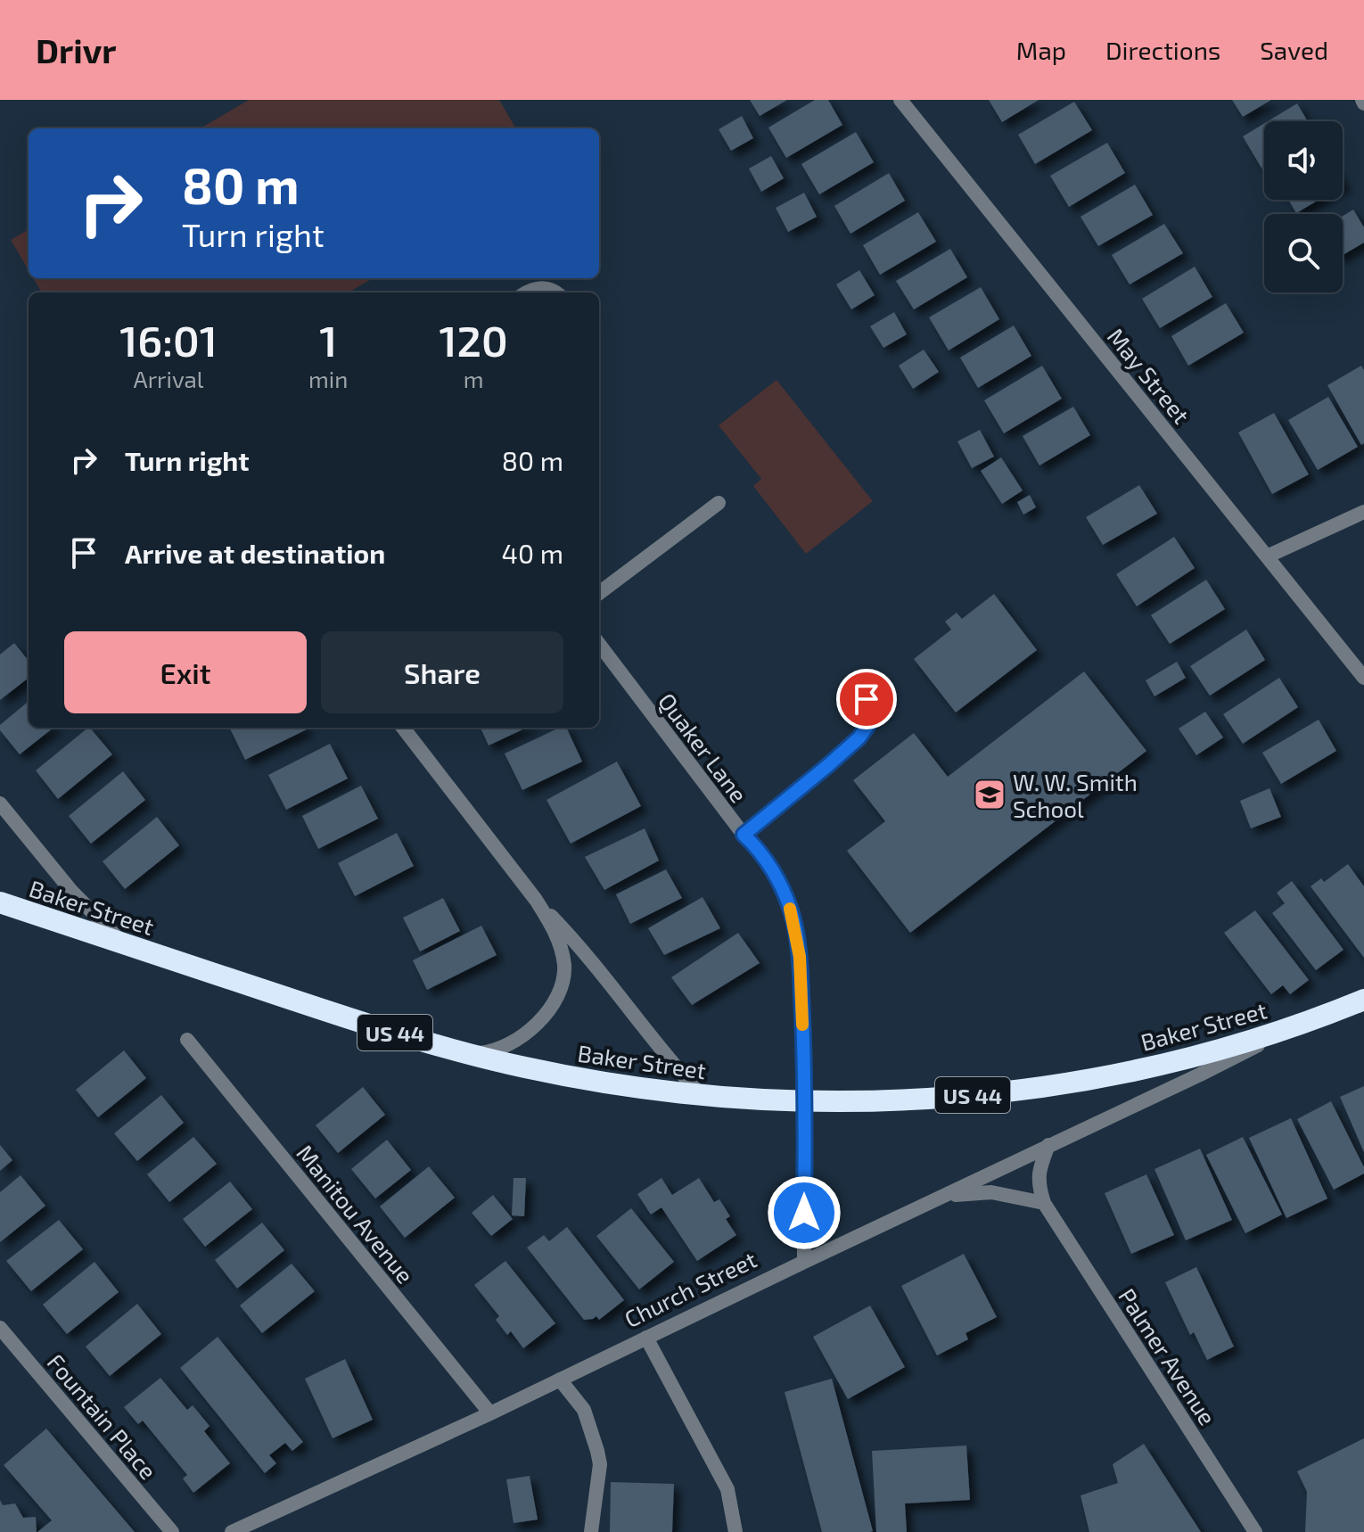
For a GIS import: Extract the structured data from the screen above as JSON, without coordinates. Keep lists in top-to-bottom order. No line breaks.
{"streets":{"highway":["Baker Street","US 44","Church Street"],"street":["May Street","Quaker Lane","Manitou Avenue","Palmer Avenue","Fountain Place"]},"crossings":[["Quaker Lane","Baker Street"],["Quaker Lane","Church Street"],["Baker Street","Church Street"],["Manitou Avenue","Church Street"],["Church Street","Palmer Avenue"]],"places":{"school or university":["W. W. Smith School"]},"page":{"header":"Drivr","nav":["Map","Directions","Saved"],"turn":["80 m","Turn right"],"eta":["16:01","Arrival","1","min","120","m"],"list":[{"name":"Turn right","value":"80 m"},{"name":"Arrive at destination","value":"40 m"}],"buttons":["Exit","Share"]}}
